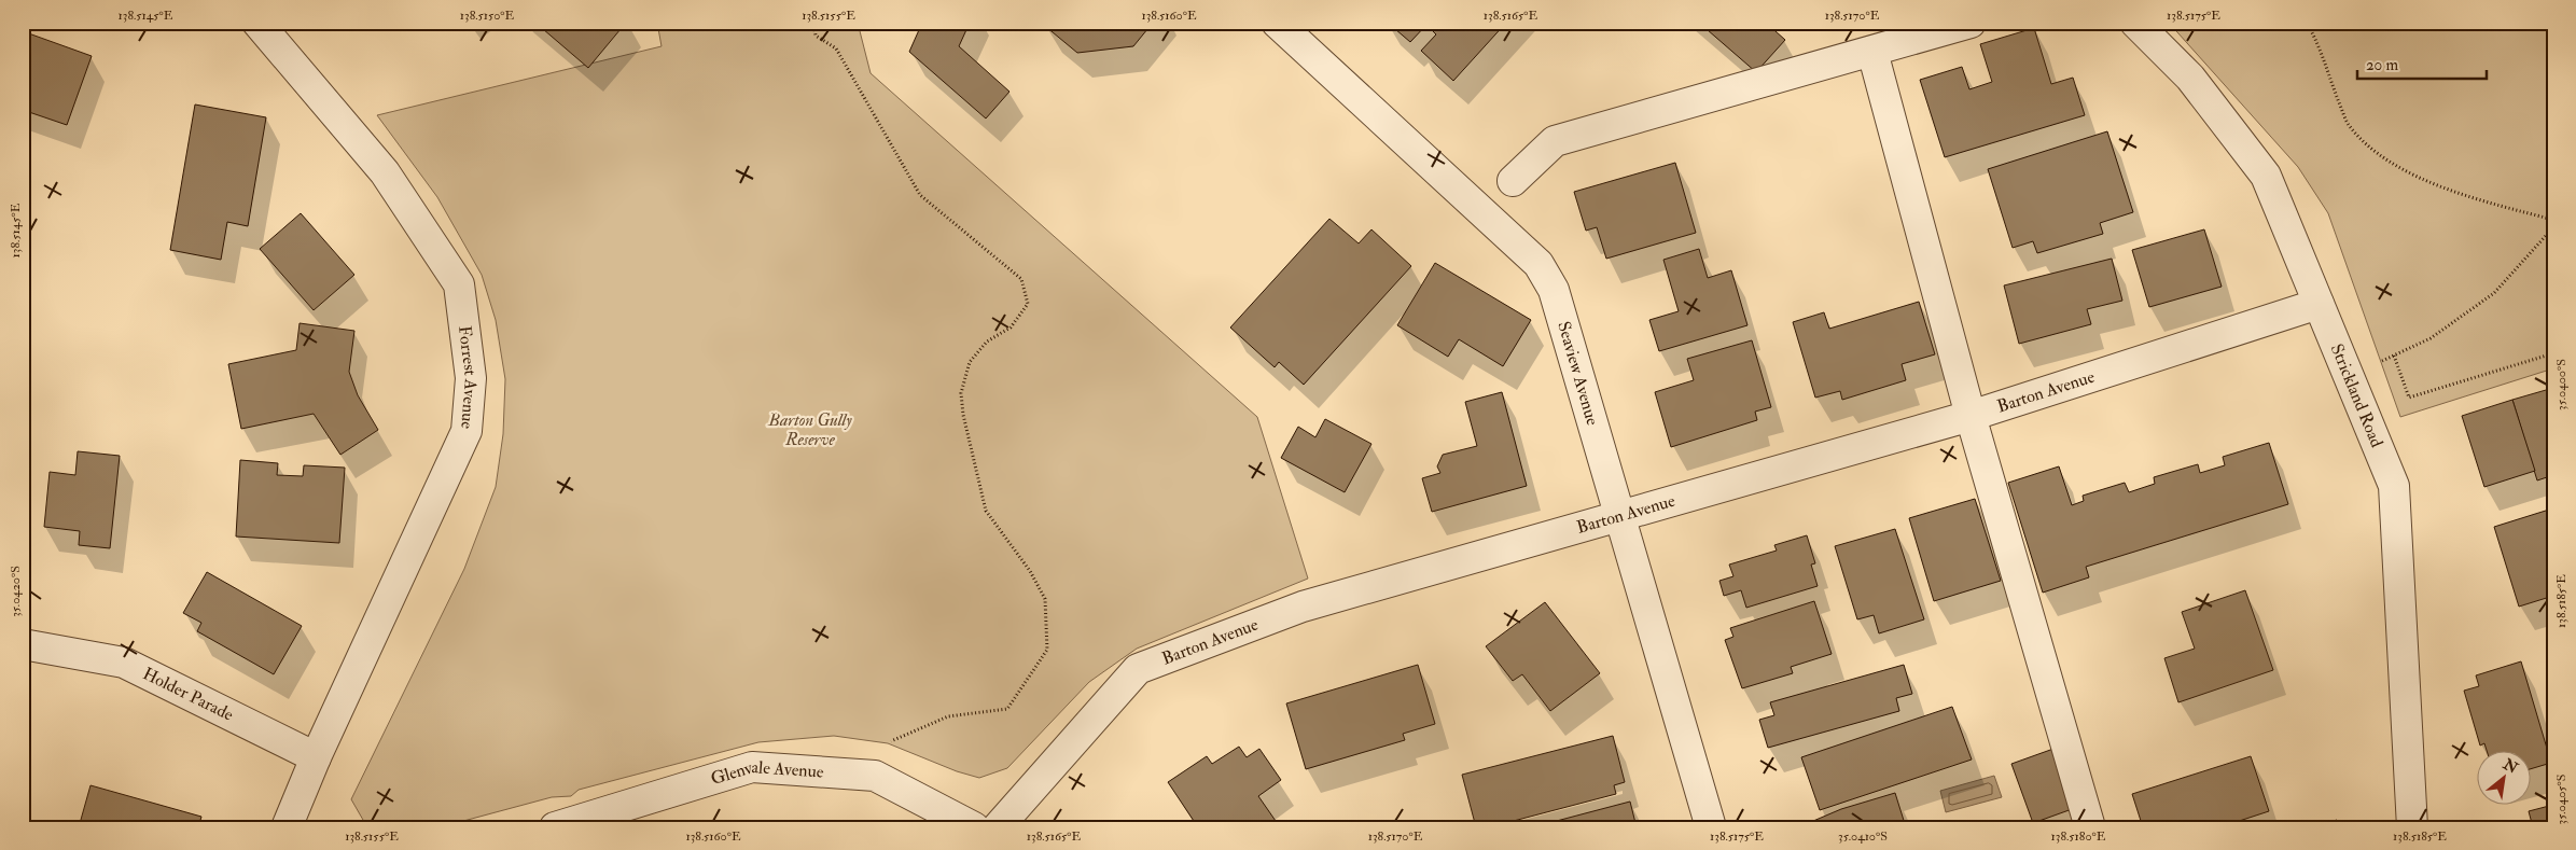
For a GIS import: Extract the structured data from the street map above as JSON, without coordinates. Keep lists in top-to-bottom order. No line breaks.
{"streets":{"street":["Seaview Avenue","Forrest Avenue","Barton Avenue","Strickland Road","Holder Parade","Glenvale Avenue"]},"crossings":[["Seaview Avenue","Barton Avenue"],["Forrest Avenue","Holder Parade"],["Barton Avenue","Strickland Road"]],"parks":["Barton Gully Reserve"],"scale_bar":"20 m","north":"top right","coordinates":["138.5145°E","138.5150°E","138.5155°E","138.5160°E","138.5165°E","138.5170°E","138.5175°E","35.0400°S","35.0420°S","138.5185°E","35.0405°S","35.0410°S","138.5180°E"]}
